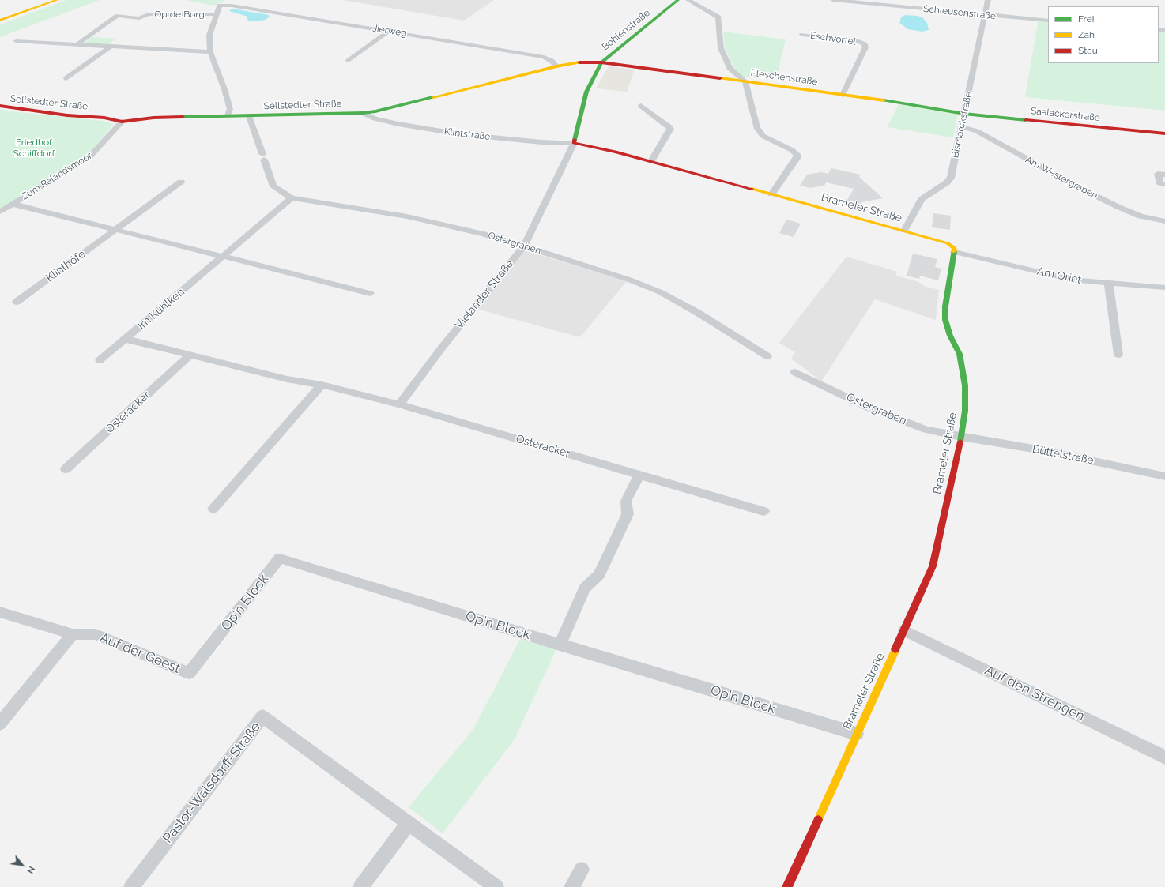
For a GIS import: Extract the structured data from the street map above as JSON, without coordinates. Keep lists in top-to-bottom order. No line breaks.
{"streets":{"street":["Schleusenstraße","Op de Borg","Bohlenstraße","Jierweg","Eschvortel","Pleschenstraße","Sellstedter Straße","Saalackerstraße","Bismarckstraße","Klintstraße","Zum Ralandsmoor","Am Westergraben","Brameler Straße","Ostergraben","Klinthöfe","Am Orint","Vielander Straße","Im Kuhlken","Osteracker","Büttelstraße","Op'n Block","Auf der Geest","Auf den Strengen","Pastor-Walsdorff-Straße"]},"crossings":[["Schleusenstraße","Bismarckstraße"],["Op de Borg","Jierweg"],["Bohlenstraße","Pleschenstraße"],["Bohlenstraße","Sellstedter Straße"],["Jierweg","Sellstedter Straße"],["Eschvortel","Pleschenstraße"],["Pleschenstraße","Sellstedter Straße"],["Pleschenstraße","Saalackerstraße"],["Pleschenstraße","Bismarckstraße"],["Sellstedter Straße","Klintstraße"],["Sellstedter Straße","Zum Ralandsmoor"],["Sellstedter Straße","Ostergraben"],["Saalackerstraße","Bismarckstraße"],["Bismarckstraße","Am Westergraben"],["Bismarckstraße","Brameler Straße"],["Klintstraße","Brameler Straße"],["Klintstraße","Vielander Straße"],["Brameler Straße","Ostergraben"],["Brameler Straße","Am Orint"],["Brameler Straße","Vielander Straße"],["Brameler Straße","Büttelstraße"],["Brameler Straße","Op'n Block"],["Brameler Straße","Auf den Strengen"],["Ostergraben","Vielander Straße"],["Ostergraben","Im Kuhlken"],["Ostergraben","Büttelstraße"],["Vielander Straße","Osteracker"],["Im Kuhlken","Osteracker"],["Op'n Block","Auf der Geest"]],"parks":["Friedhof Schiffdorf"],"legend":["Frei","Zäh","Stau"],"north":"bottom right"}
